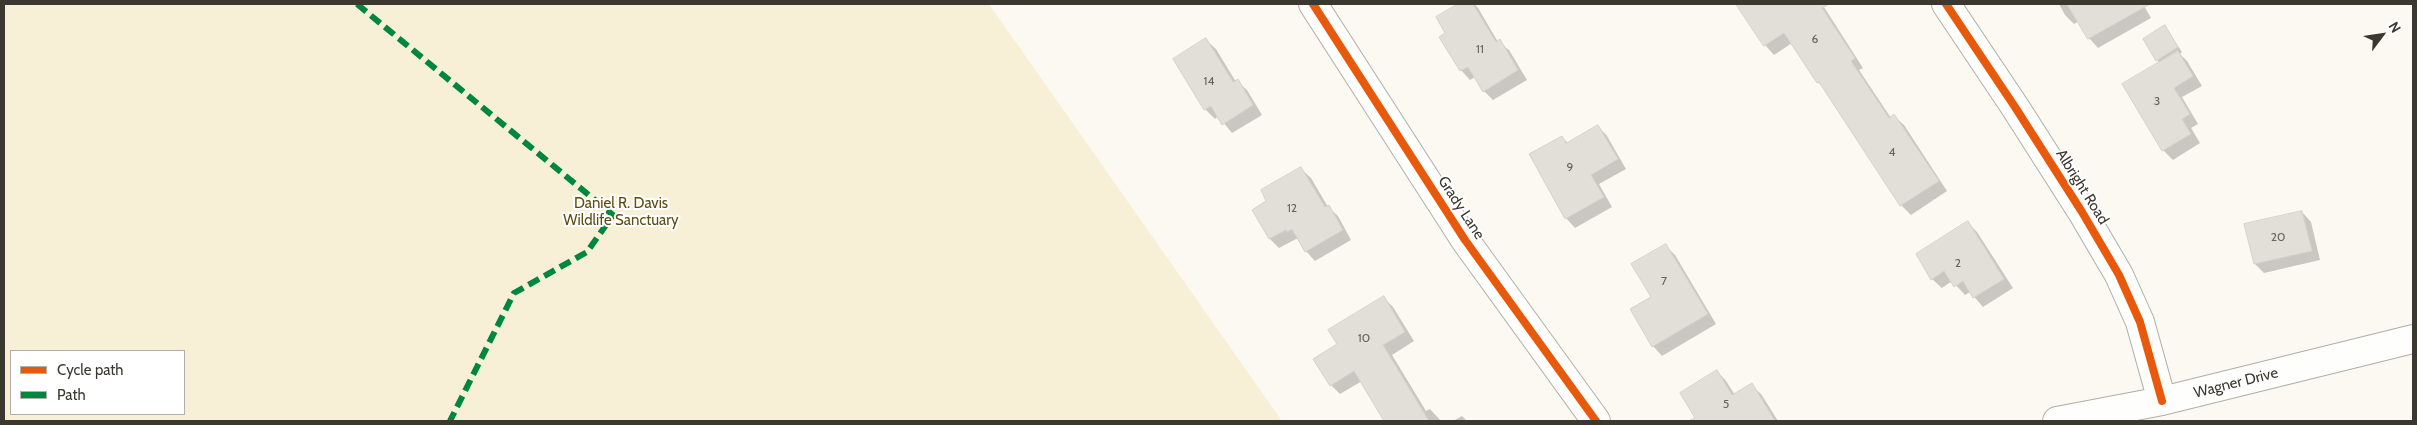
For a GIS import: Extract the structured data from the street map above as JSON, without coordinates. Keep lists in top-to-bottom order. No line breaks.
{"streets":{"street":["Albright Road","Grady Lane","Wagner Drive"]},"crossings":[["Albright Road","Wagner Drive"]],"parks":["Daniel R. Davis Wildlife Sanctuary"],"house_numbers":["6","11","14","3","4","9","12","20","2","7","10","5"],"legend":["Cycle path","Path"],"north":"top right"}
